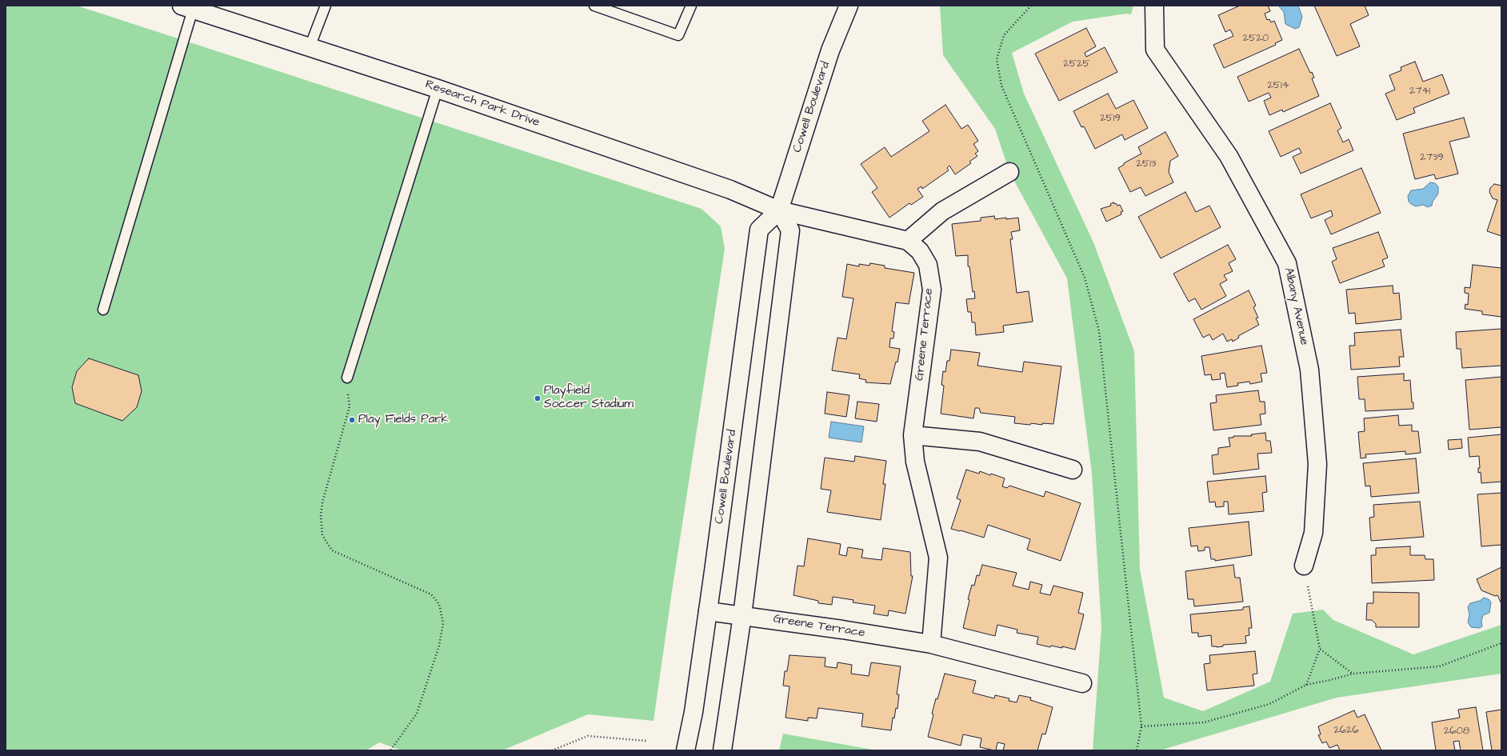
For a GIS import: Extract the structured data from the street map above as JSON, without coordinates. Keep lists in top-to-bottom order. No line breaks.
{"streets":{"street":["Research Park Drive","Cowell Boulevard","Albany Avenue","Greene Terrace"]},"crossings":[["Research Park Drive","Cowell Boulevard"],["Research Park Drive","Greene Terrace"],["Cowell Boulevard","Greene Terrace"]],"places":["Playfield Soccer Stadium","Play Fields Park"],"house_numbers":["2520","2525","2514","2741","2519","2739","2513","2626","2608"]}
